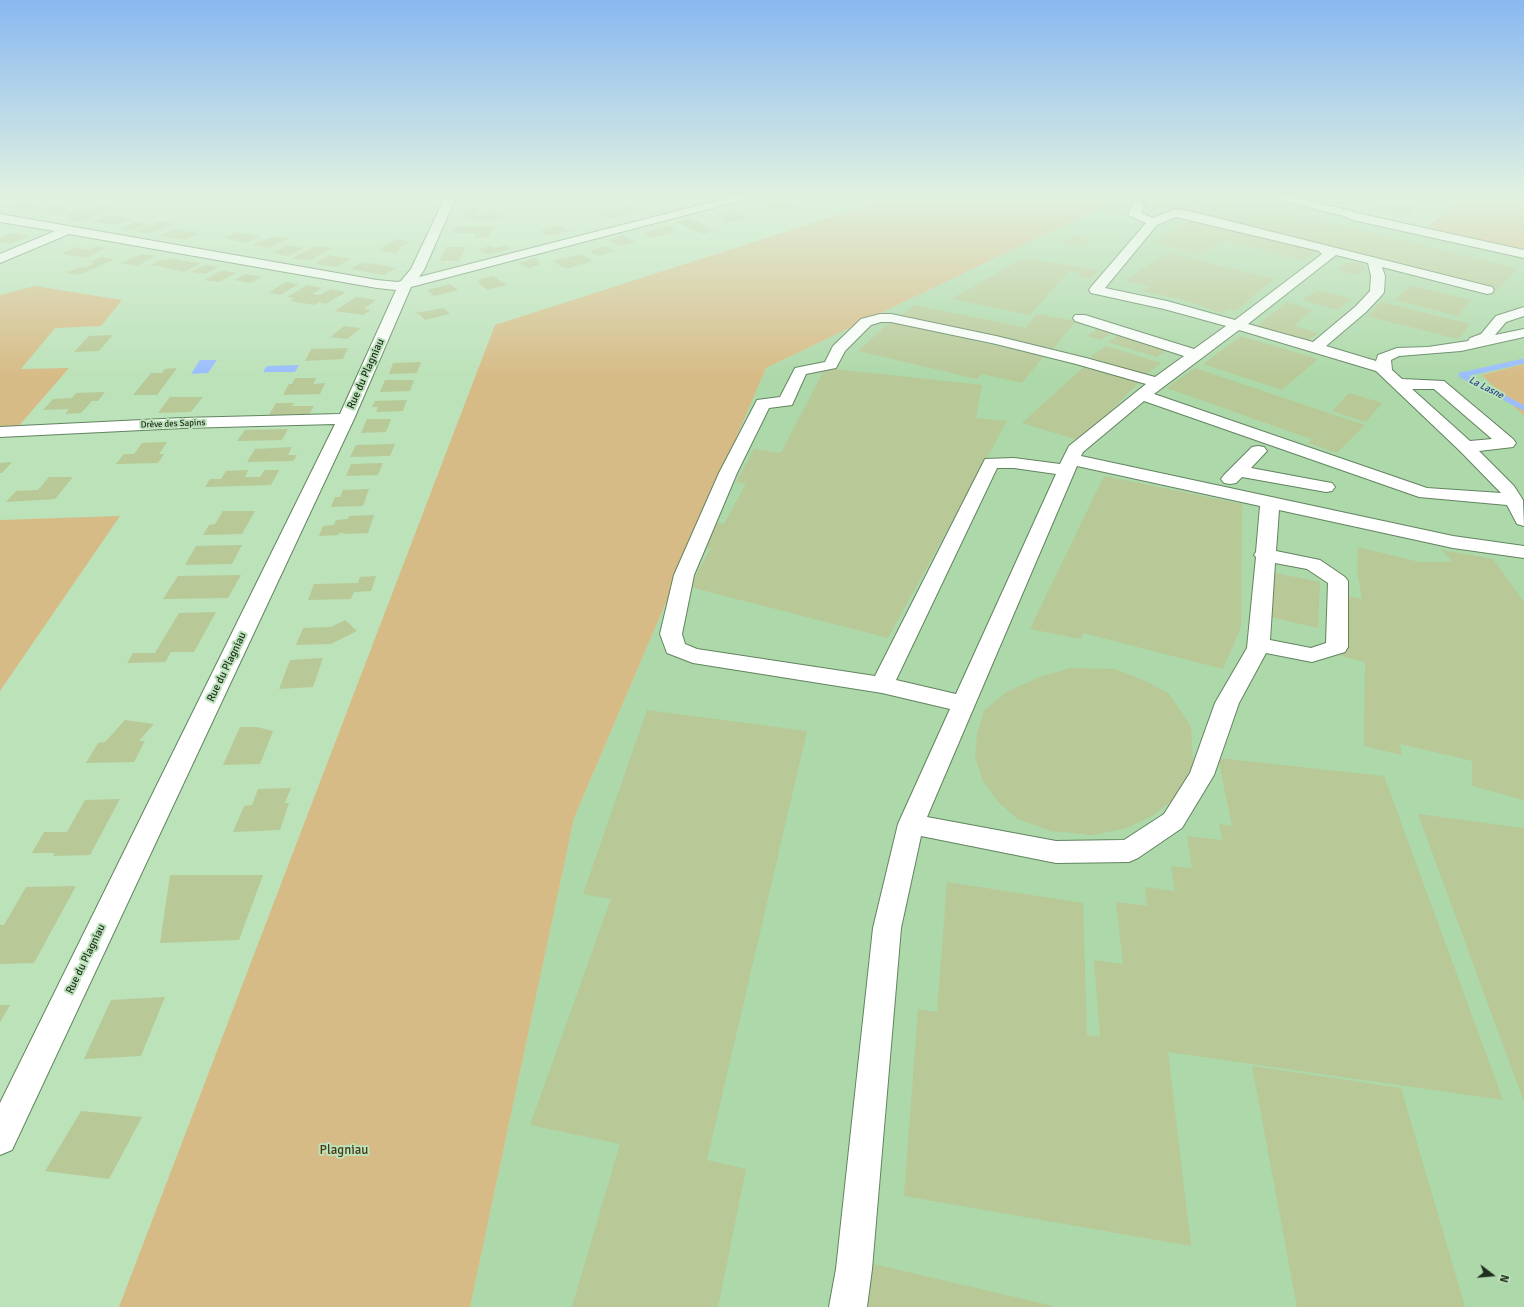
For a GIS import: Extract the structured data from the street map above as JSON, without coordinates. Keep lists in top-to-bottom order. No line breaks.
{"streets":{"street":["Rue du Plagniau","Drève des Sapins"]},"crossings":[["Rue du Plagniau","Drève des Sapins"]],"water":["La Lasne"],"parks":["Plagniau"],"north":"right"}
